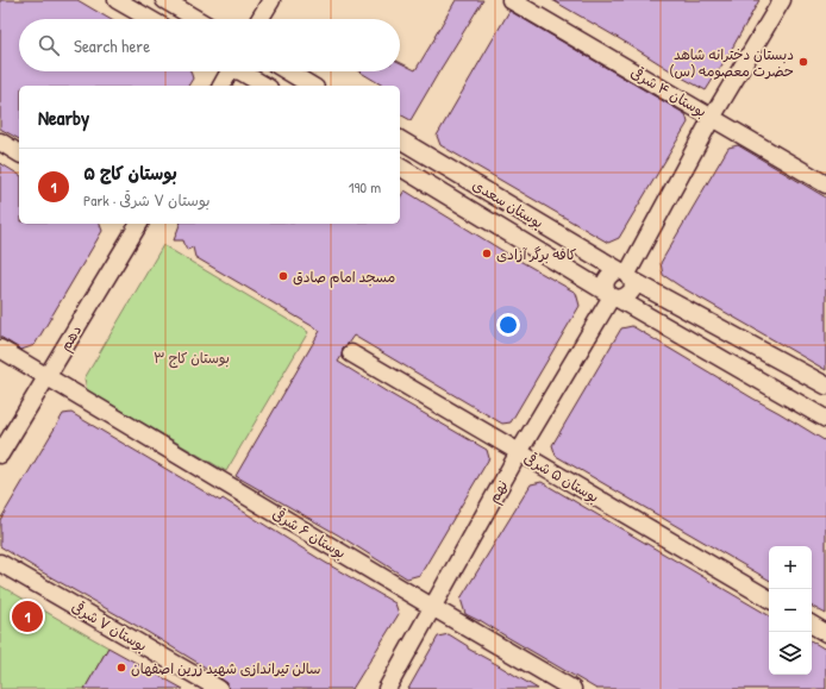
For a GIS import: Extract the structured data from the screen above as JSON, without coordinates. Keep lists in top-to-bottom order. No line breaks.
{"streets":{"street":["بوستان ۴ شرقی","بوستان سعدی","دهم","بوستان ۵ شرقی","نهم","بوستان ۶ شرقی","بوستان ۷ شرقی"]},"crossings":[["بوستان سعدی","نهم"],["دهم","بوستان ۶ شرقی"],["بوستان ۵ شرقی","نهم"],["نهم","بوستان ۶ شرقی"]],"parks":["بوستان کاج ۳"],"places":["دبستان دخترانه شاهد حضرت معصومه (س)","کافه برگر آزادی","مسجد امام صادق","سالن تیراندازی شهید زرین اصفهان"],"page":{"search":"Search here","heading":"Nearby","list":[{"mark":"1","name":"بوستان کاج ۵","note":"Park · بوستان ۷ شرقی","value":"190 m"}],"map_buttons":["+","−"],"pins":"1"}}
